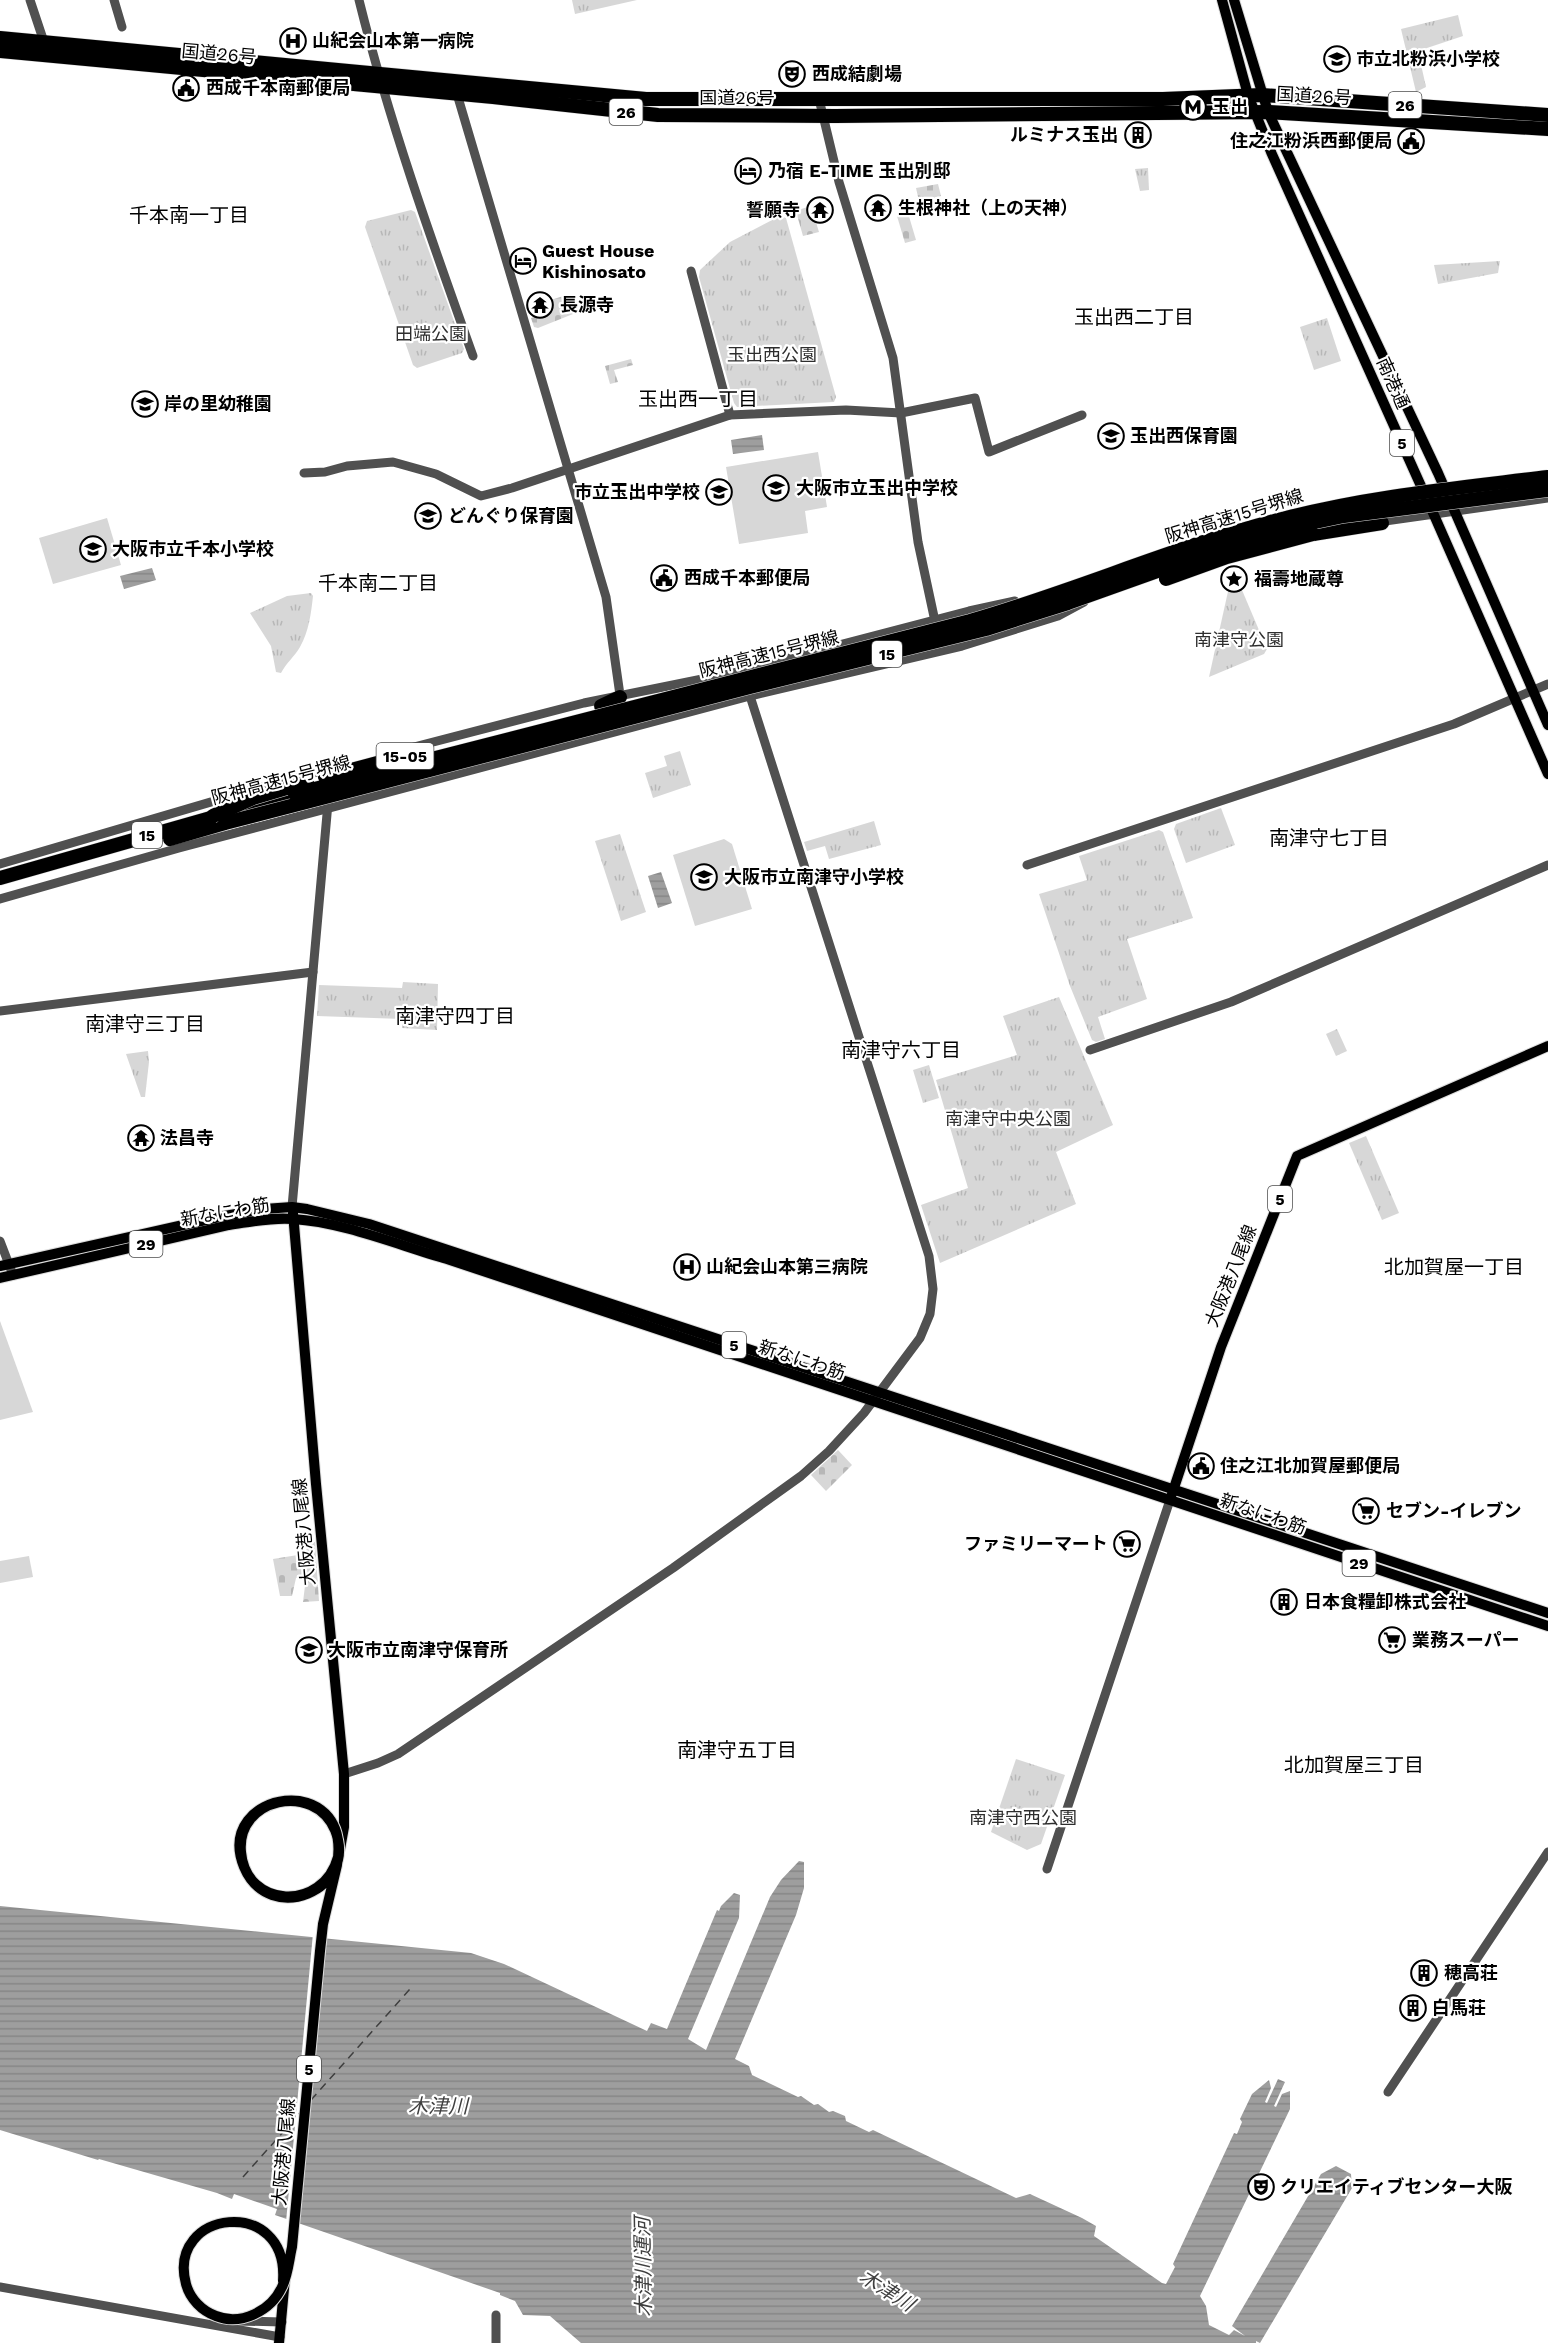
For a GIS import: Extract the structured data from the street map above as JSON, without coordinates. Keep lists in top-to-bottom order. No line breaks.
{"streets":{"highway":["国道26号","26","阪神高速15号堺線","15","15-05"],"main road":["南港通","5","新なにわ筋","29","大阪港八尾線"]},"crossings":[["国道26号","南港通"],["阪神高速15号堺線","15"],["阪神高速15号堺線","15-05"],["新なにわ筋","大阪港八尾線"]],"districts":["千本南一丁目","玉出西二丁目","玉出西一丁目","千本南二丁目","南津守七丁目","南津守四丁目","南津守三丁目","南津守六丁目","北加賀屋一丁目","南津守五丁目","北加賀屋三丁目"],"water":["木津川","木津川運河"],"parks":["田端公園","玉出西公園","南津守公園","南津守中央公園","南津守西公園"],"places":{"hospital":["山紀会山本第一病院","山紀会山本第三病院"],"school or university":["市立北粉浜小学校","岸の里幼稚園","玉出西保育園","大阪市立玉出中学校","市立玉出中学校","どんぐり保育園","大阪市立千本小学校","大阪市立南津守小学校","大阪市立南津守保育所"],"theatre":["西成結劇場","クリエイティブセンター大阪"],"public building":["西成千本南郵便局","住之江粉浜西郵便局","西成千本郵便局","住之江北加賀屋郵便局"],"metro station":["玉出"],"building":["ルミナス玉出","日本食糧卸株式会社","穂高荘","白馬荘"],"hotel":["乃宿 E-TIME 玉出別邸","Guest House Kishinosato"],"temple":["生根神社（上の天神）","誓願寺","長源寺","法昌寺"],"place":["福壽地蔵尊"],"supermarket":["セブン-イレブン","ファミリーマート","業務スーパー"]}}
